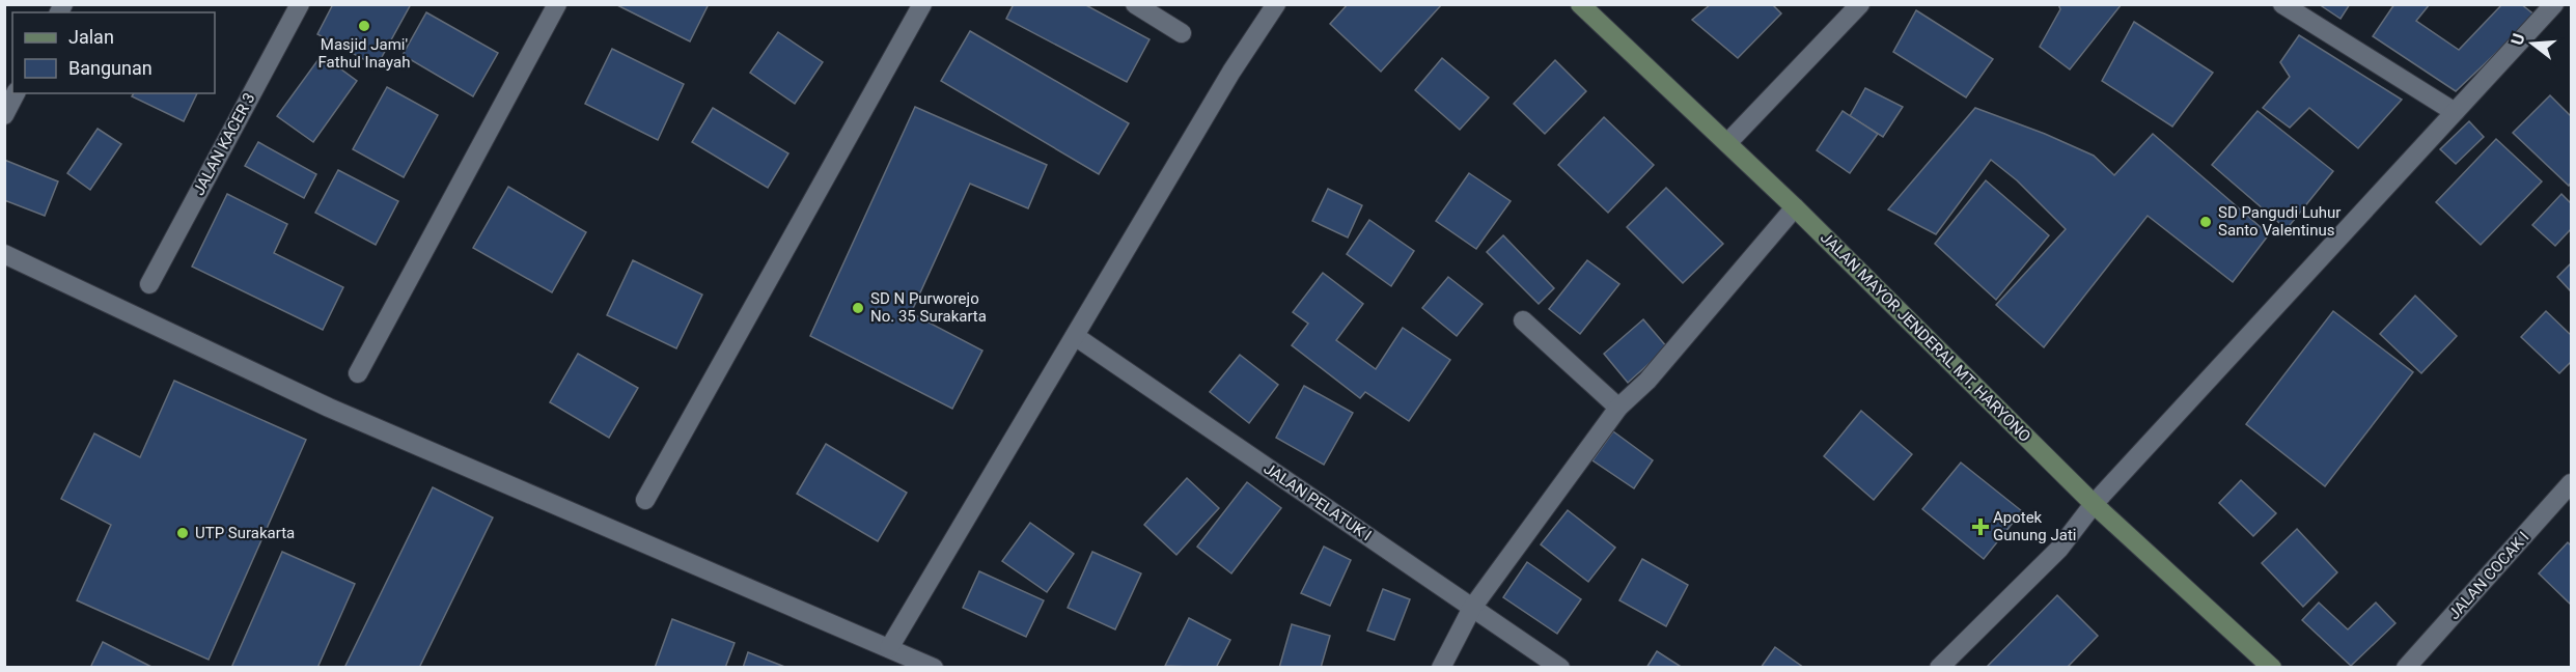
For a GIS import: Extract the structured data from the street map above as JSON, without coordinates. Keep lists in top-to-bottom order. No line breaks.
{"streets":{"main road":["JALAN MAYOR JENDERAL MT. HARYONO"],"street":["JALAN KACER 3","JALAN PELATUK I","JALAN COCAK I"]},"places":{"other":["Masjid Jami' Fathul Inayah","SD Pangudi Luhur Santo Valentinus","SD N Purworejo No. 35 Surakarta","UTP Surakarta"],"health":["Apotek Gunung Jati"]},"legend":["Jalan","Bangunan"],"north":"left"}
